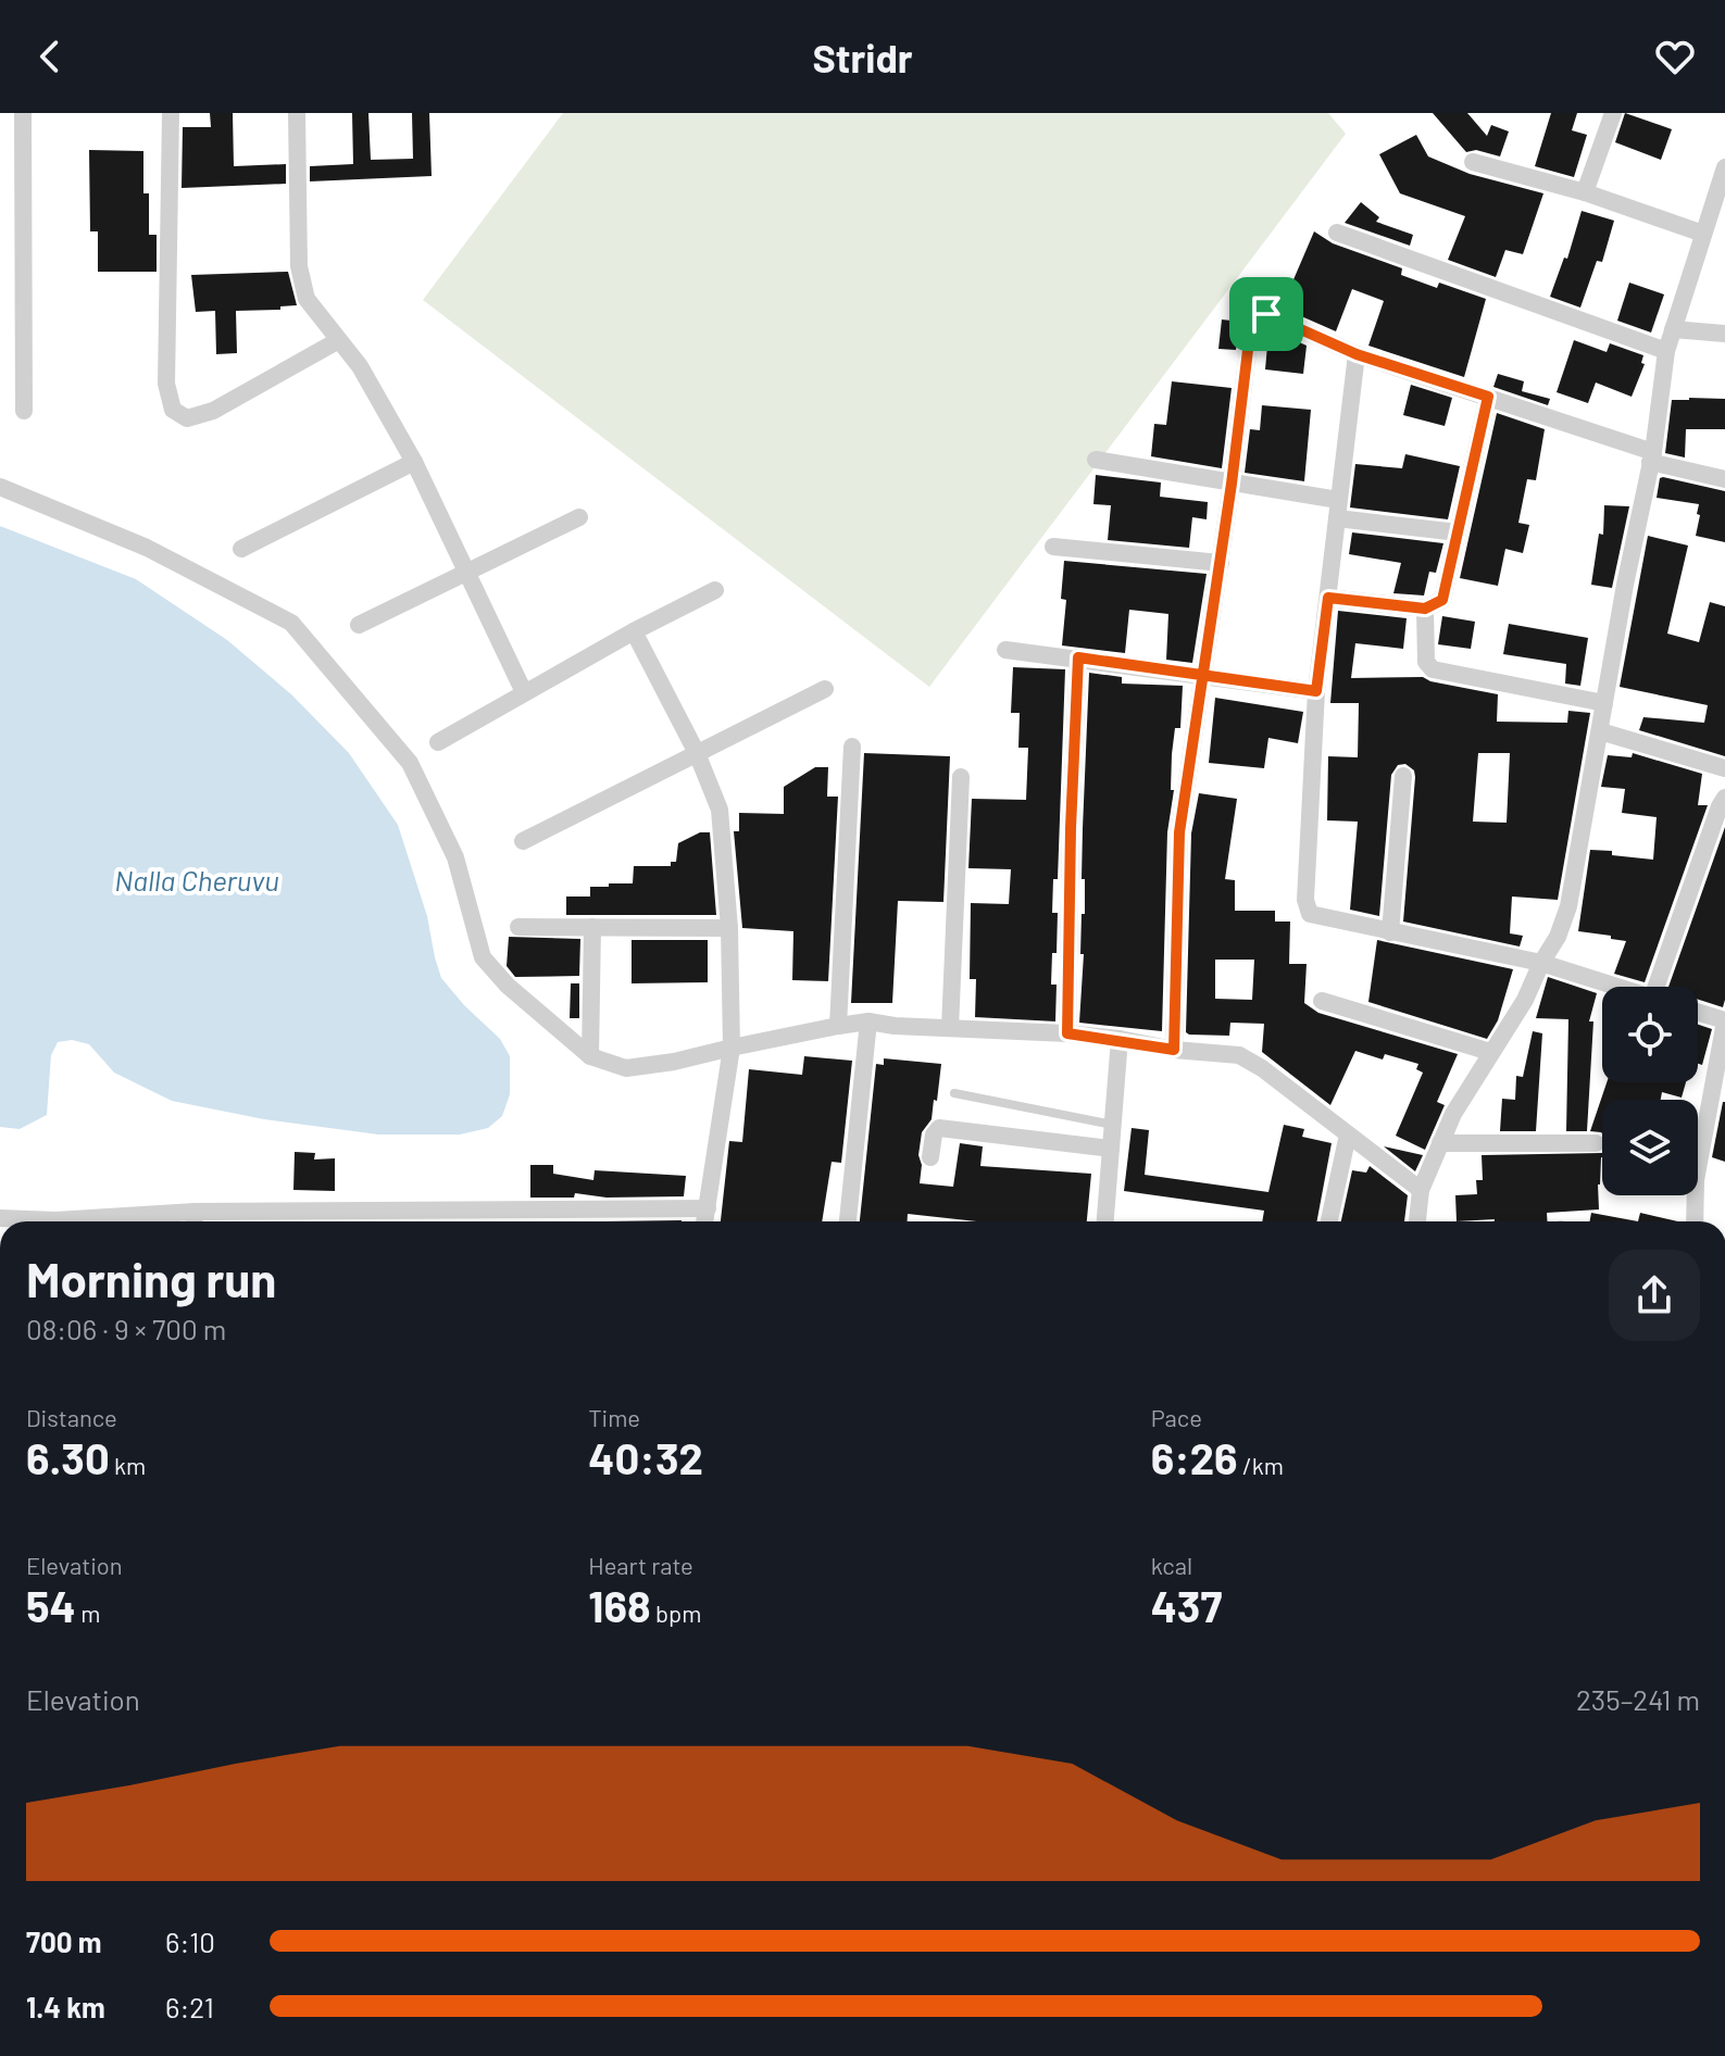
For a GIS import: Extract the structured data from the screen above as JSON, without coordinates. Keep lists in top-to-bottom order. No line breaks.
{"water":["Nalla Cheruvu"],"page":{"header":"Stridr","heading":["Morning run","08:06 · 9 × 700 m"],"stats":[["Distance","6.30 km"],["Time","40:32"],["Pace","6:26 /km"],["Elevation","54 m"],["Heart rate","168 bpm"],["kcal","437"]],"chart":["Elevation","235–241 m"],"list":[{"name":"700 m","note":"6:10"},{"name":"1.4 km","note":"6:21"}]}}
